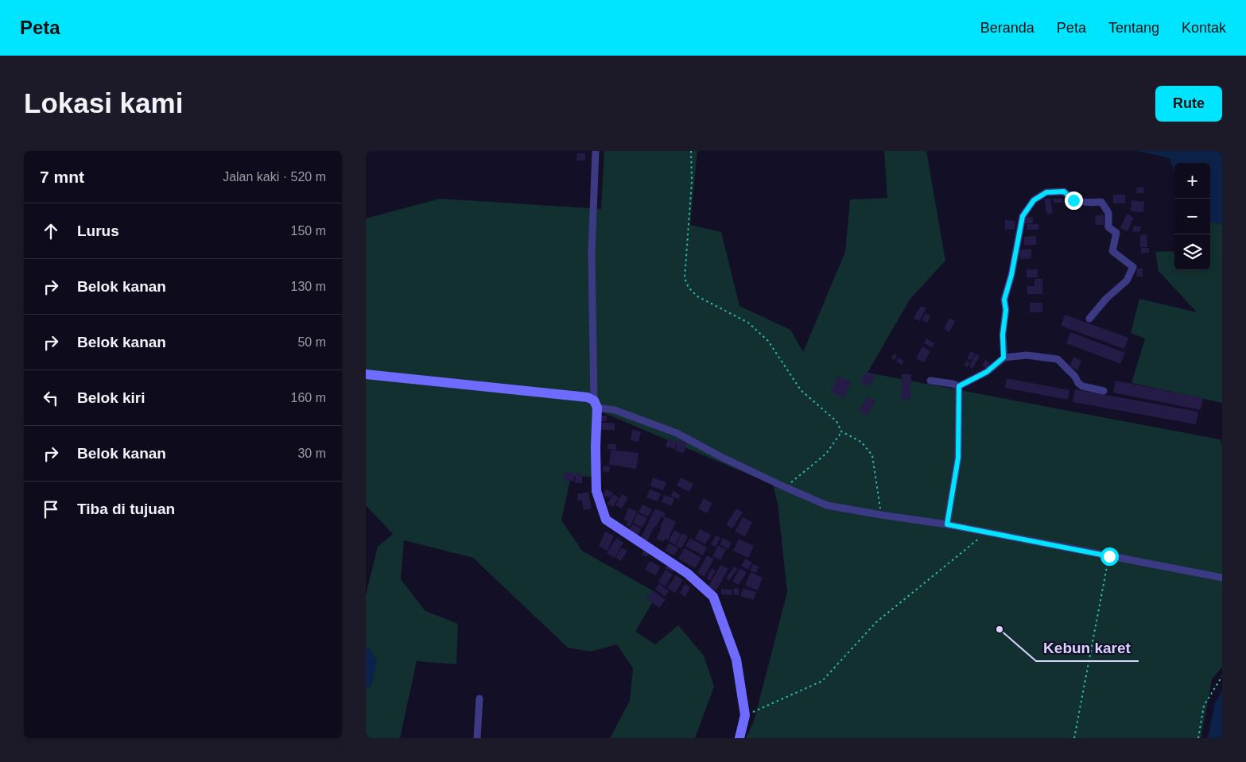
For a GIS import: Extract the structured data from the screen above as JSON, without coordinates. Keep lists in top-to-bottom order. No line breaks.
{"places":["Kebun karet"],"page":{"header":"Peta","nav":["Beranda","Peta","Tentang","Kontak"],"buttons":"Rute","title":"Lokasi kami","heading":["7 mnt","Jalan kaki · 520 m"],"map_buttons":["+","−"],"list":[["Lurus","150 m"],["Belok kanan","130 m"],["Belok kanan","50 m"],["Belok kiri","160 m"],["Belok kanan","30 m"],"Tiba di tujuan"]}}
